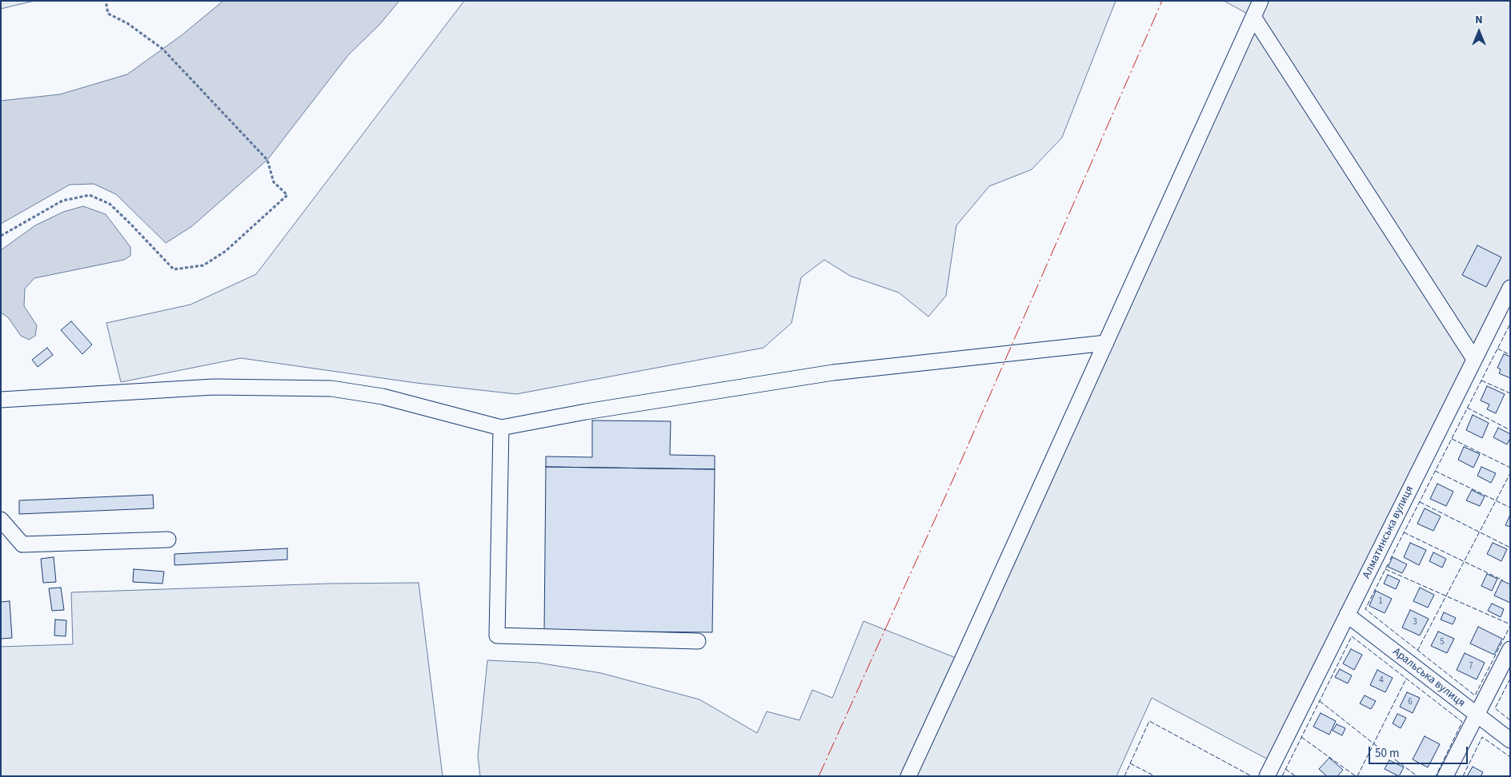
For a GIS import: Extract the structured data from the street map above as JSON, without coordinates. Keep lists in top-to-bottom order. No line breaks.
{"streets":{"street":["Алматинська вулиця","Аральська вулиця"]},"crossings":[["Алматинська вулиця","Аральська вулиця"]],"house_numbers":["1","3","5","7","4","6"],"scale_bar":"50 m","north":"top"}
